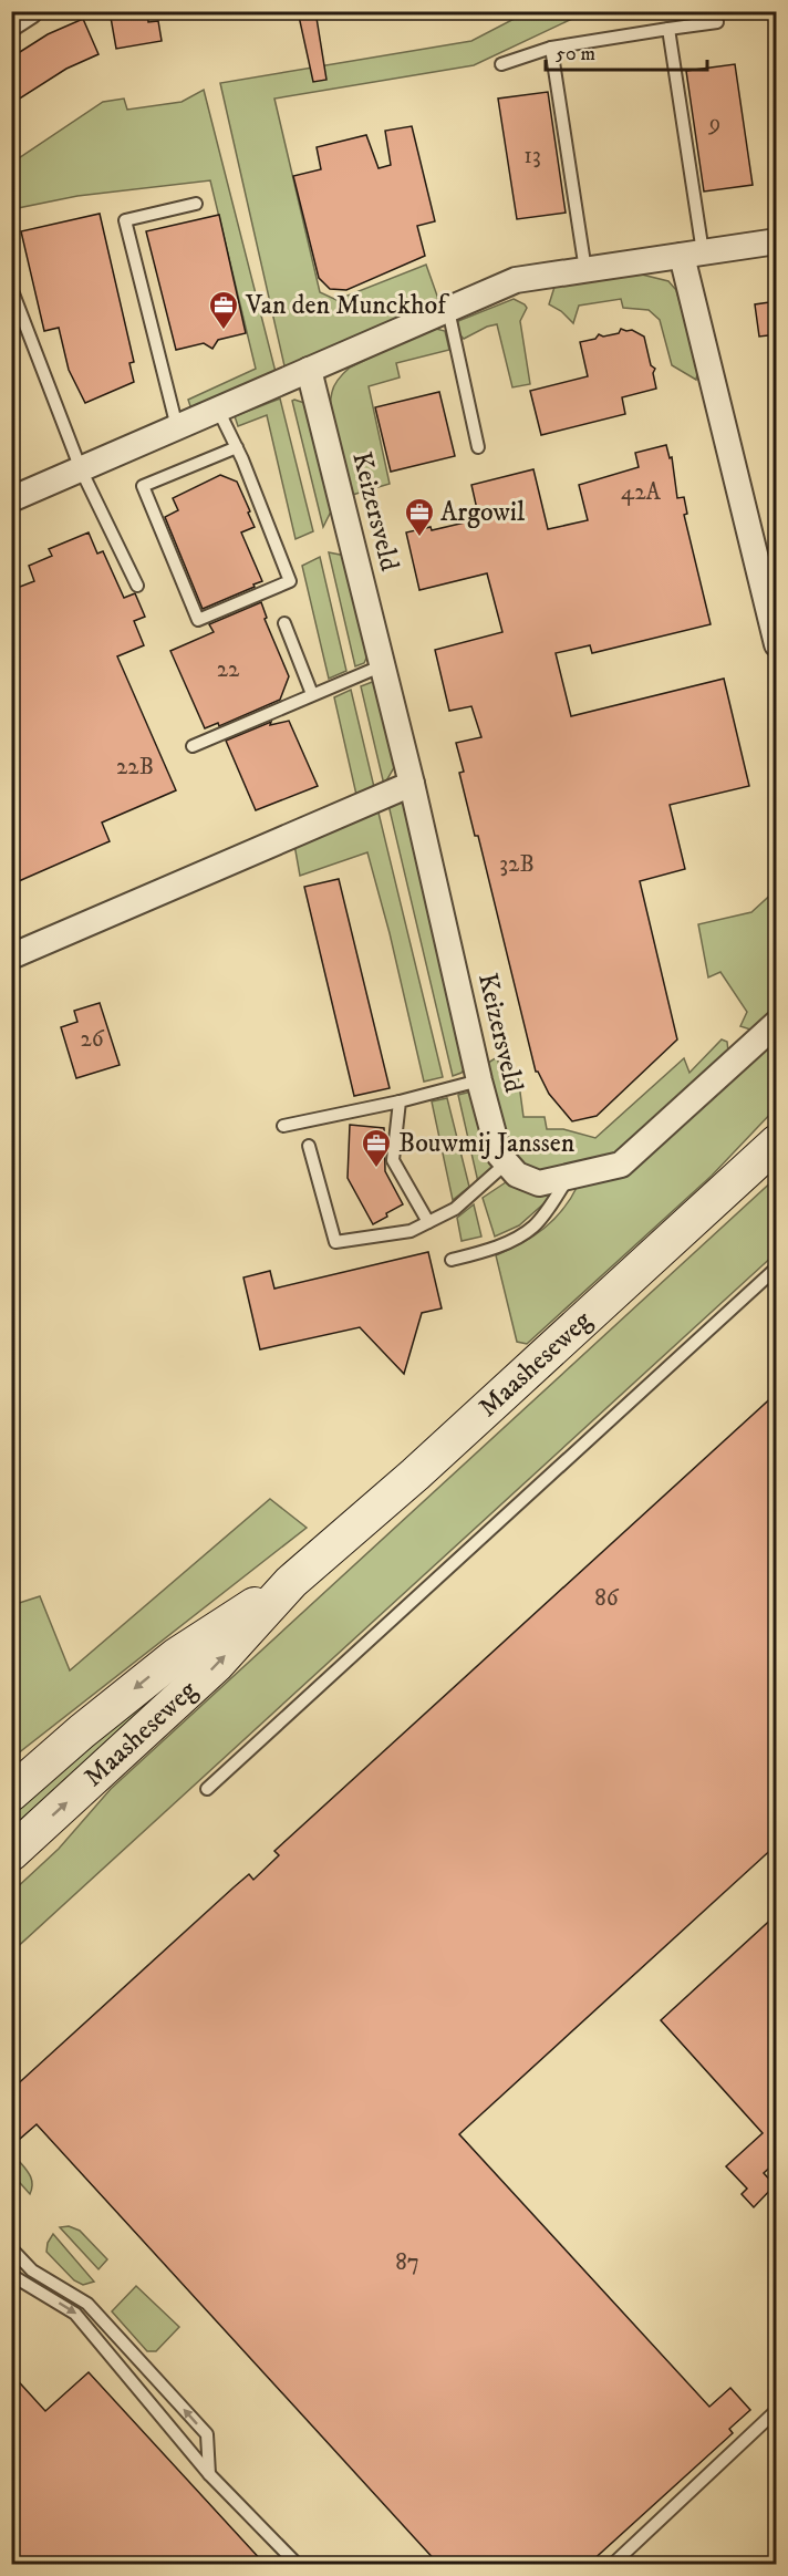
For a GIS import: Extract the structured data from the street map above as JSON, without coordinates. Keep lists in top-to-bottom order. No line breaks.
{"streets":{"main road":["Maasheseweg"],"street":["Keizersveld"]},"places":{"office":["Van den Munckhof","Argowil","Bouwmij Janssen"]},"house_numbers":["9","13","42A","22","22B","32B","26","86","87"],"scale_bar":"50 m"}
